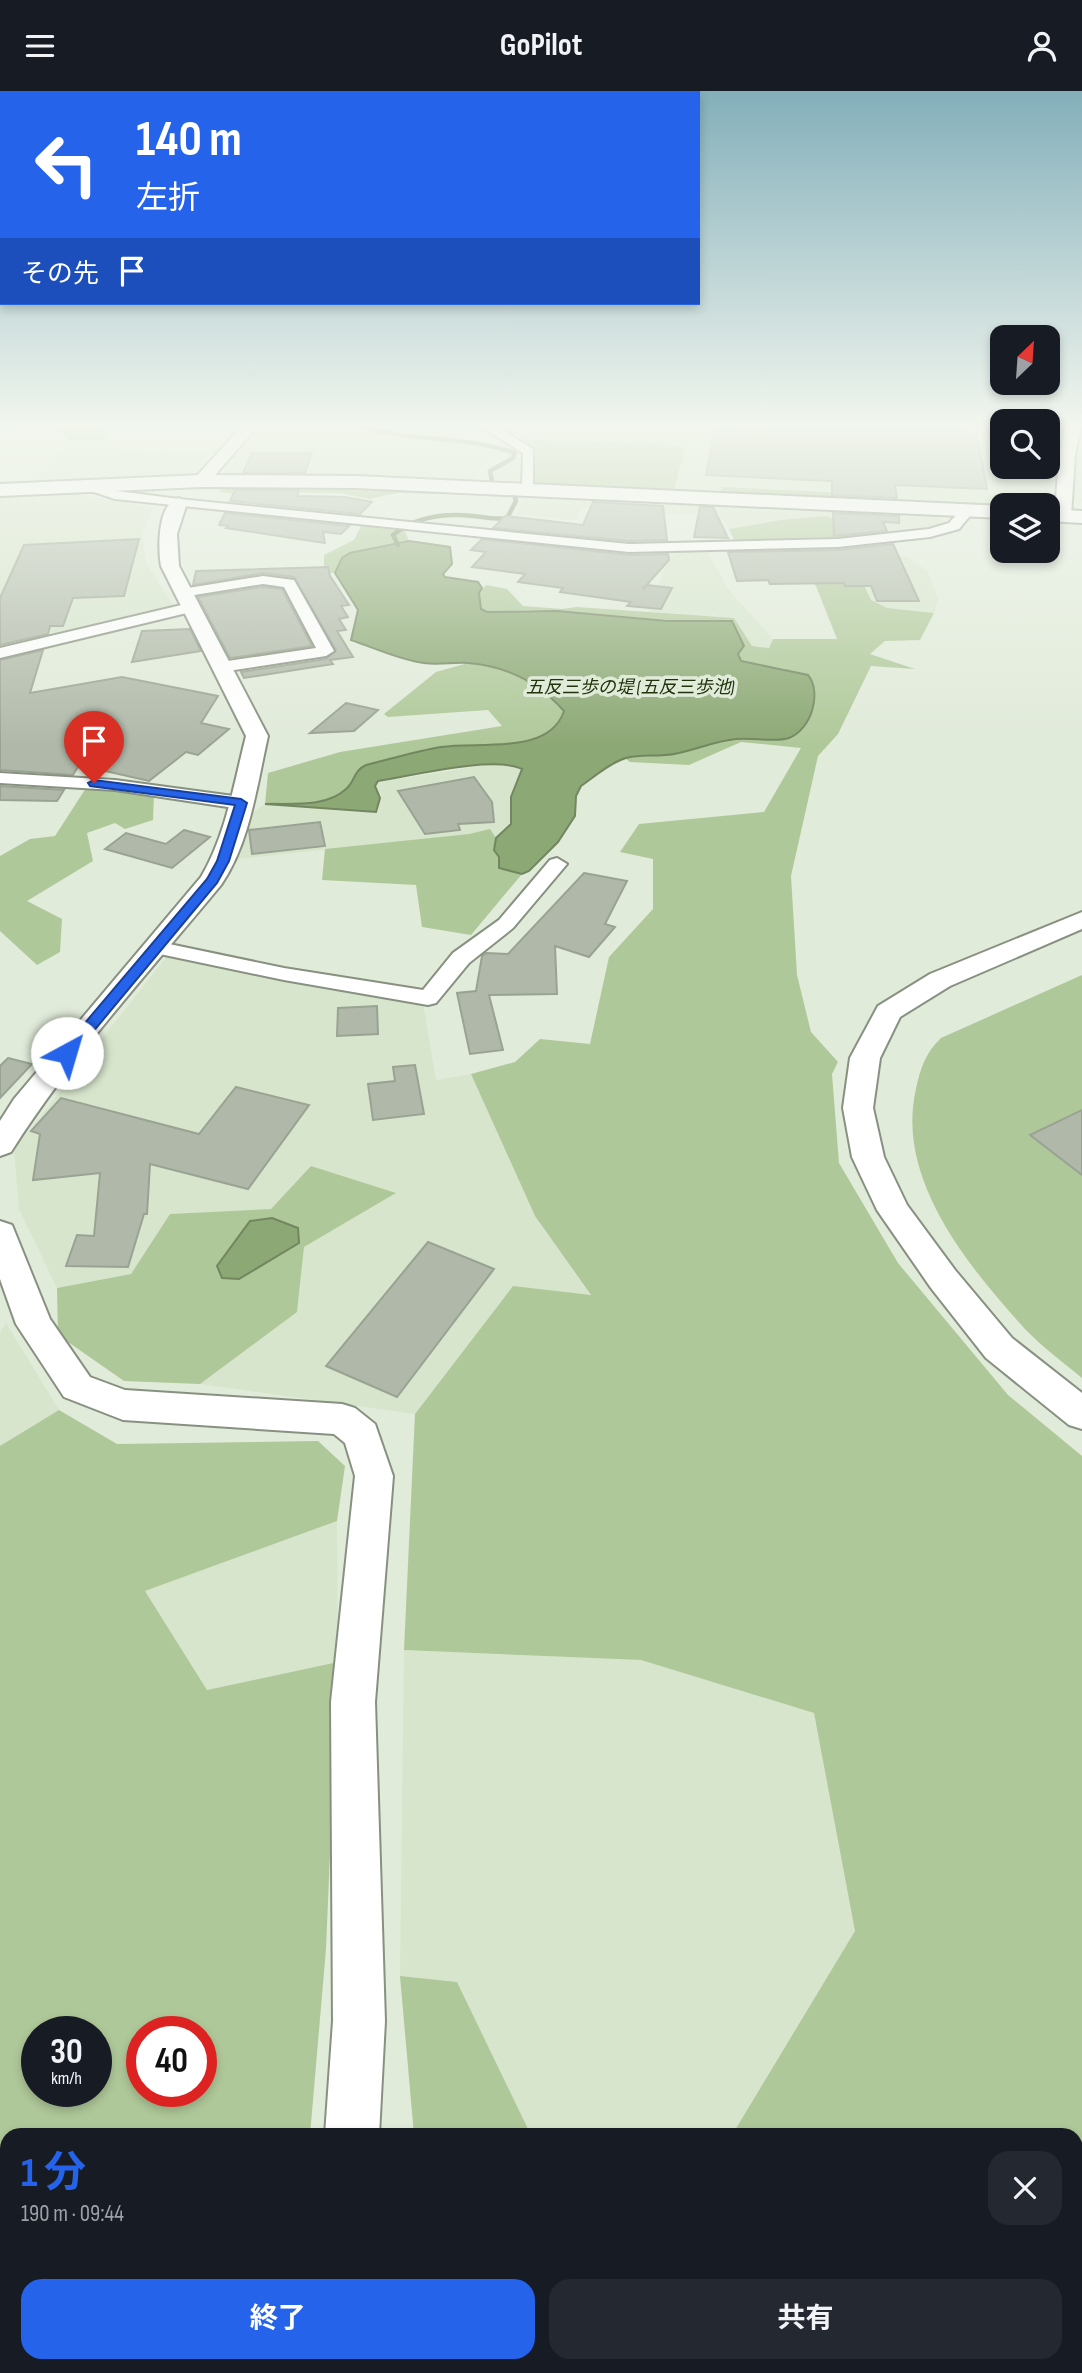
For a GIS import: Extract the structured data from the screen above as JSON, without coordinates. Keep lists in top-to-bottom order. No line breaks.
{"water":["五反三歩の堤 (五反三歩池)"],"north":"top right","page":{"header":"GoPilot","turn":["140 m","左折"],"then":"その先","speed":"30 km/h","limit":"40","heading":["1 分","190 m · 09:44"],"buttons":["終了","共有"]}}
